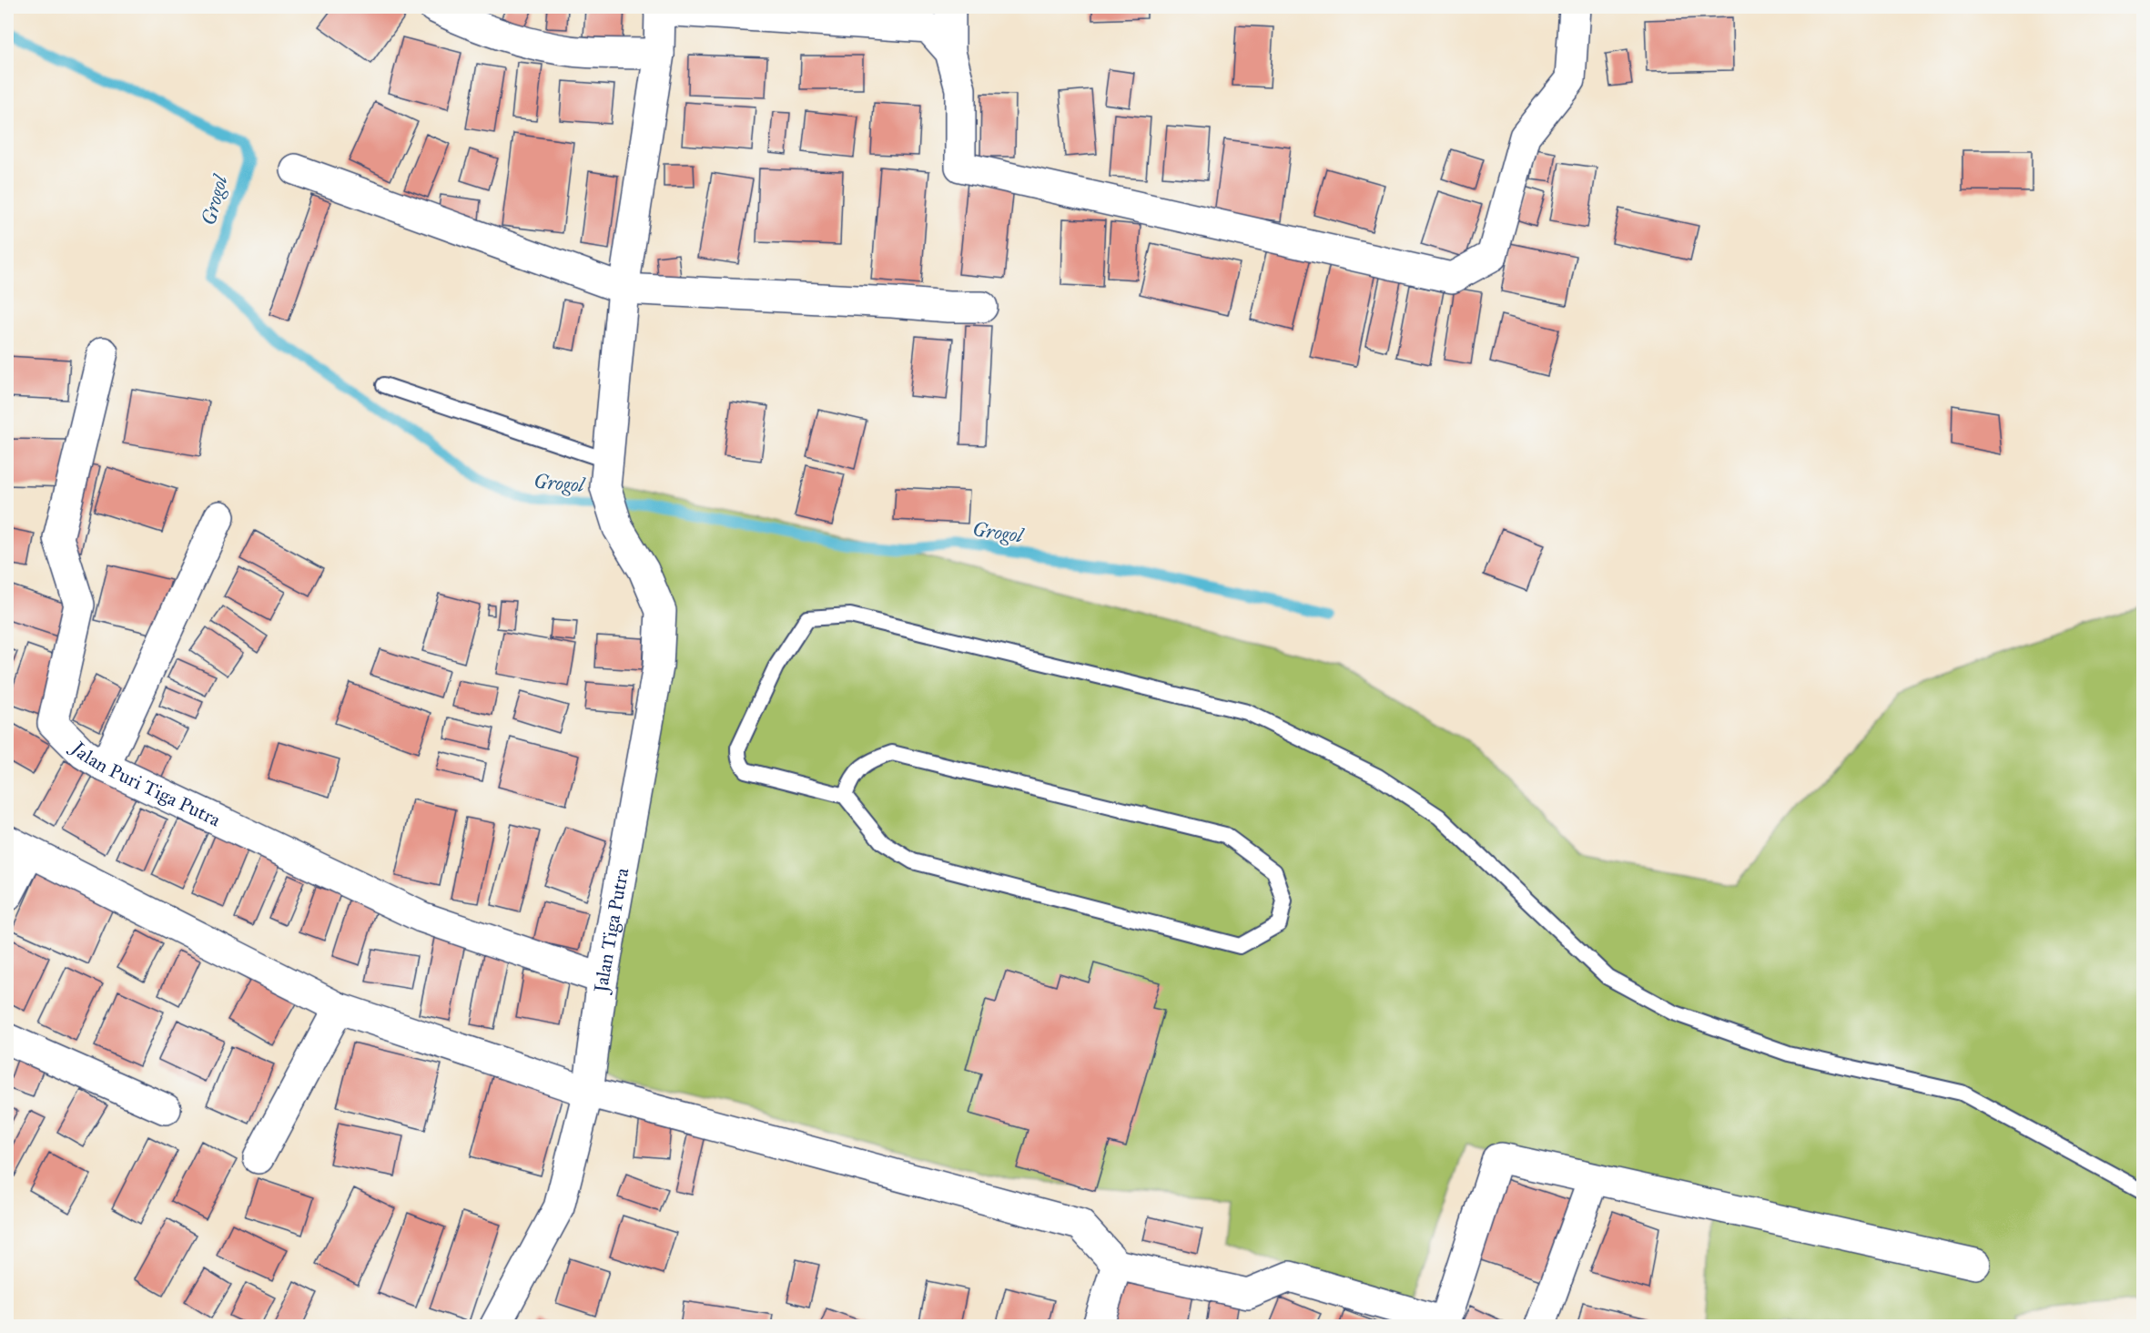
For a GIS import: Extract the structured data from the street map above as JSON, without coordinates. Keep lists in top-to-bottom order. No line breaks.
{"streets":{"street":["Jalan Puri Tiga Putra","Jalan Tiga Putra"]},"crossings":[["Jalan Puri Tiga Putra","Jalan Tiga Putra"]],"water":["Grogol"]}
